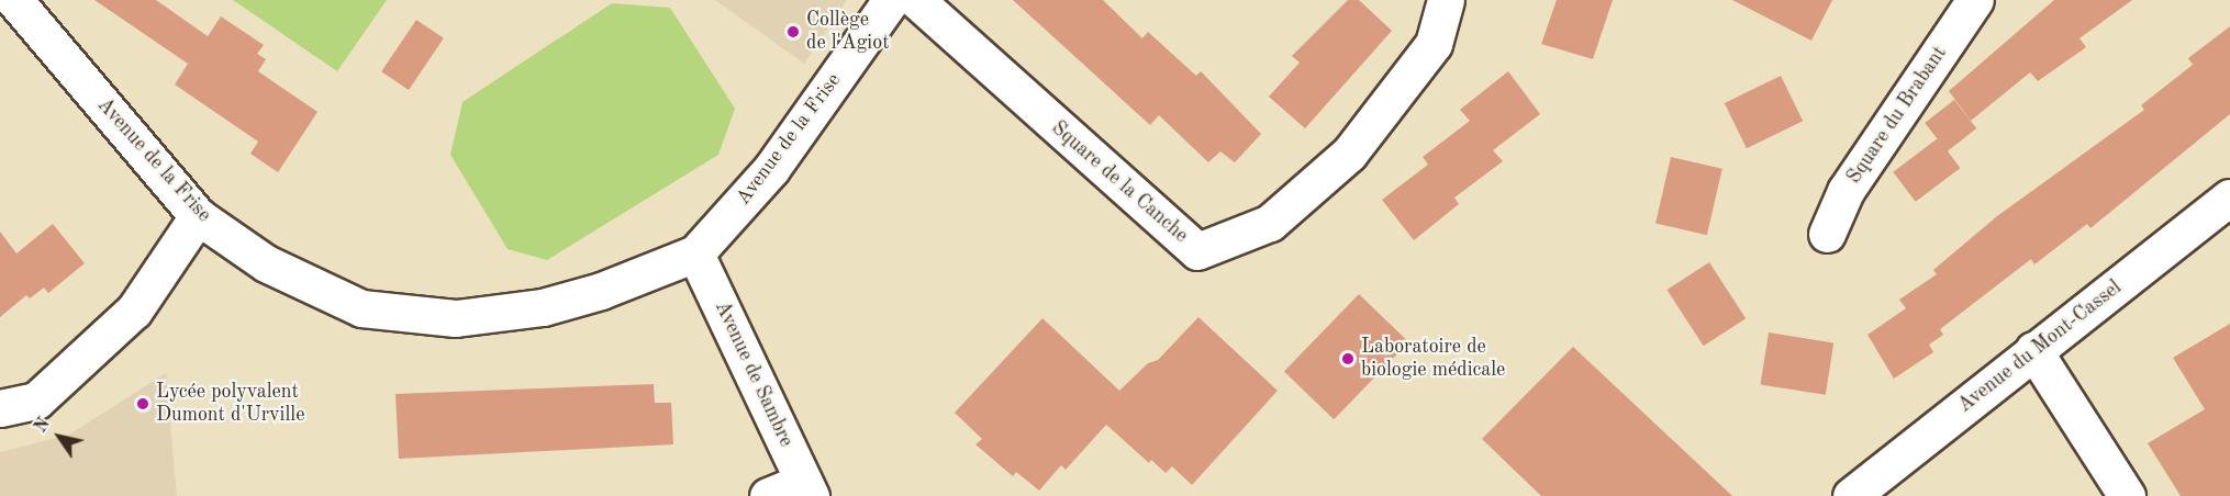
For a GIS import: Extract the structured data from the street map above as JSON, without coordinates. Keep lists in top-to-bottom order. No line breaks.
{"streets":{"street":["Square du Brabant","Avenue de la Frise","Square de la Canche","Avenue du Mont-Cassel","Avenue de Sambre"]},"crossings":[["Avenue de la Frise","Avenue de Sambre"]],"places":["Collège de l'Agiot","Laboratoire de biologie médicale","Lycée polyvalent Dumont d'Urville"],"north":"top left"}
